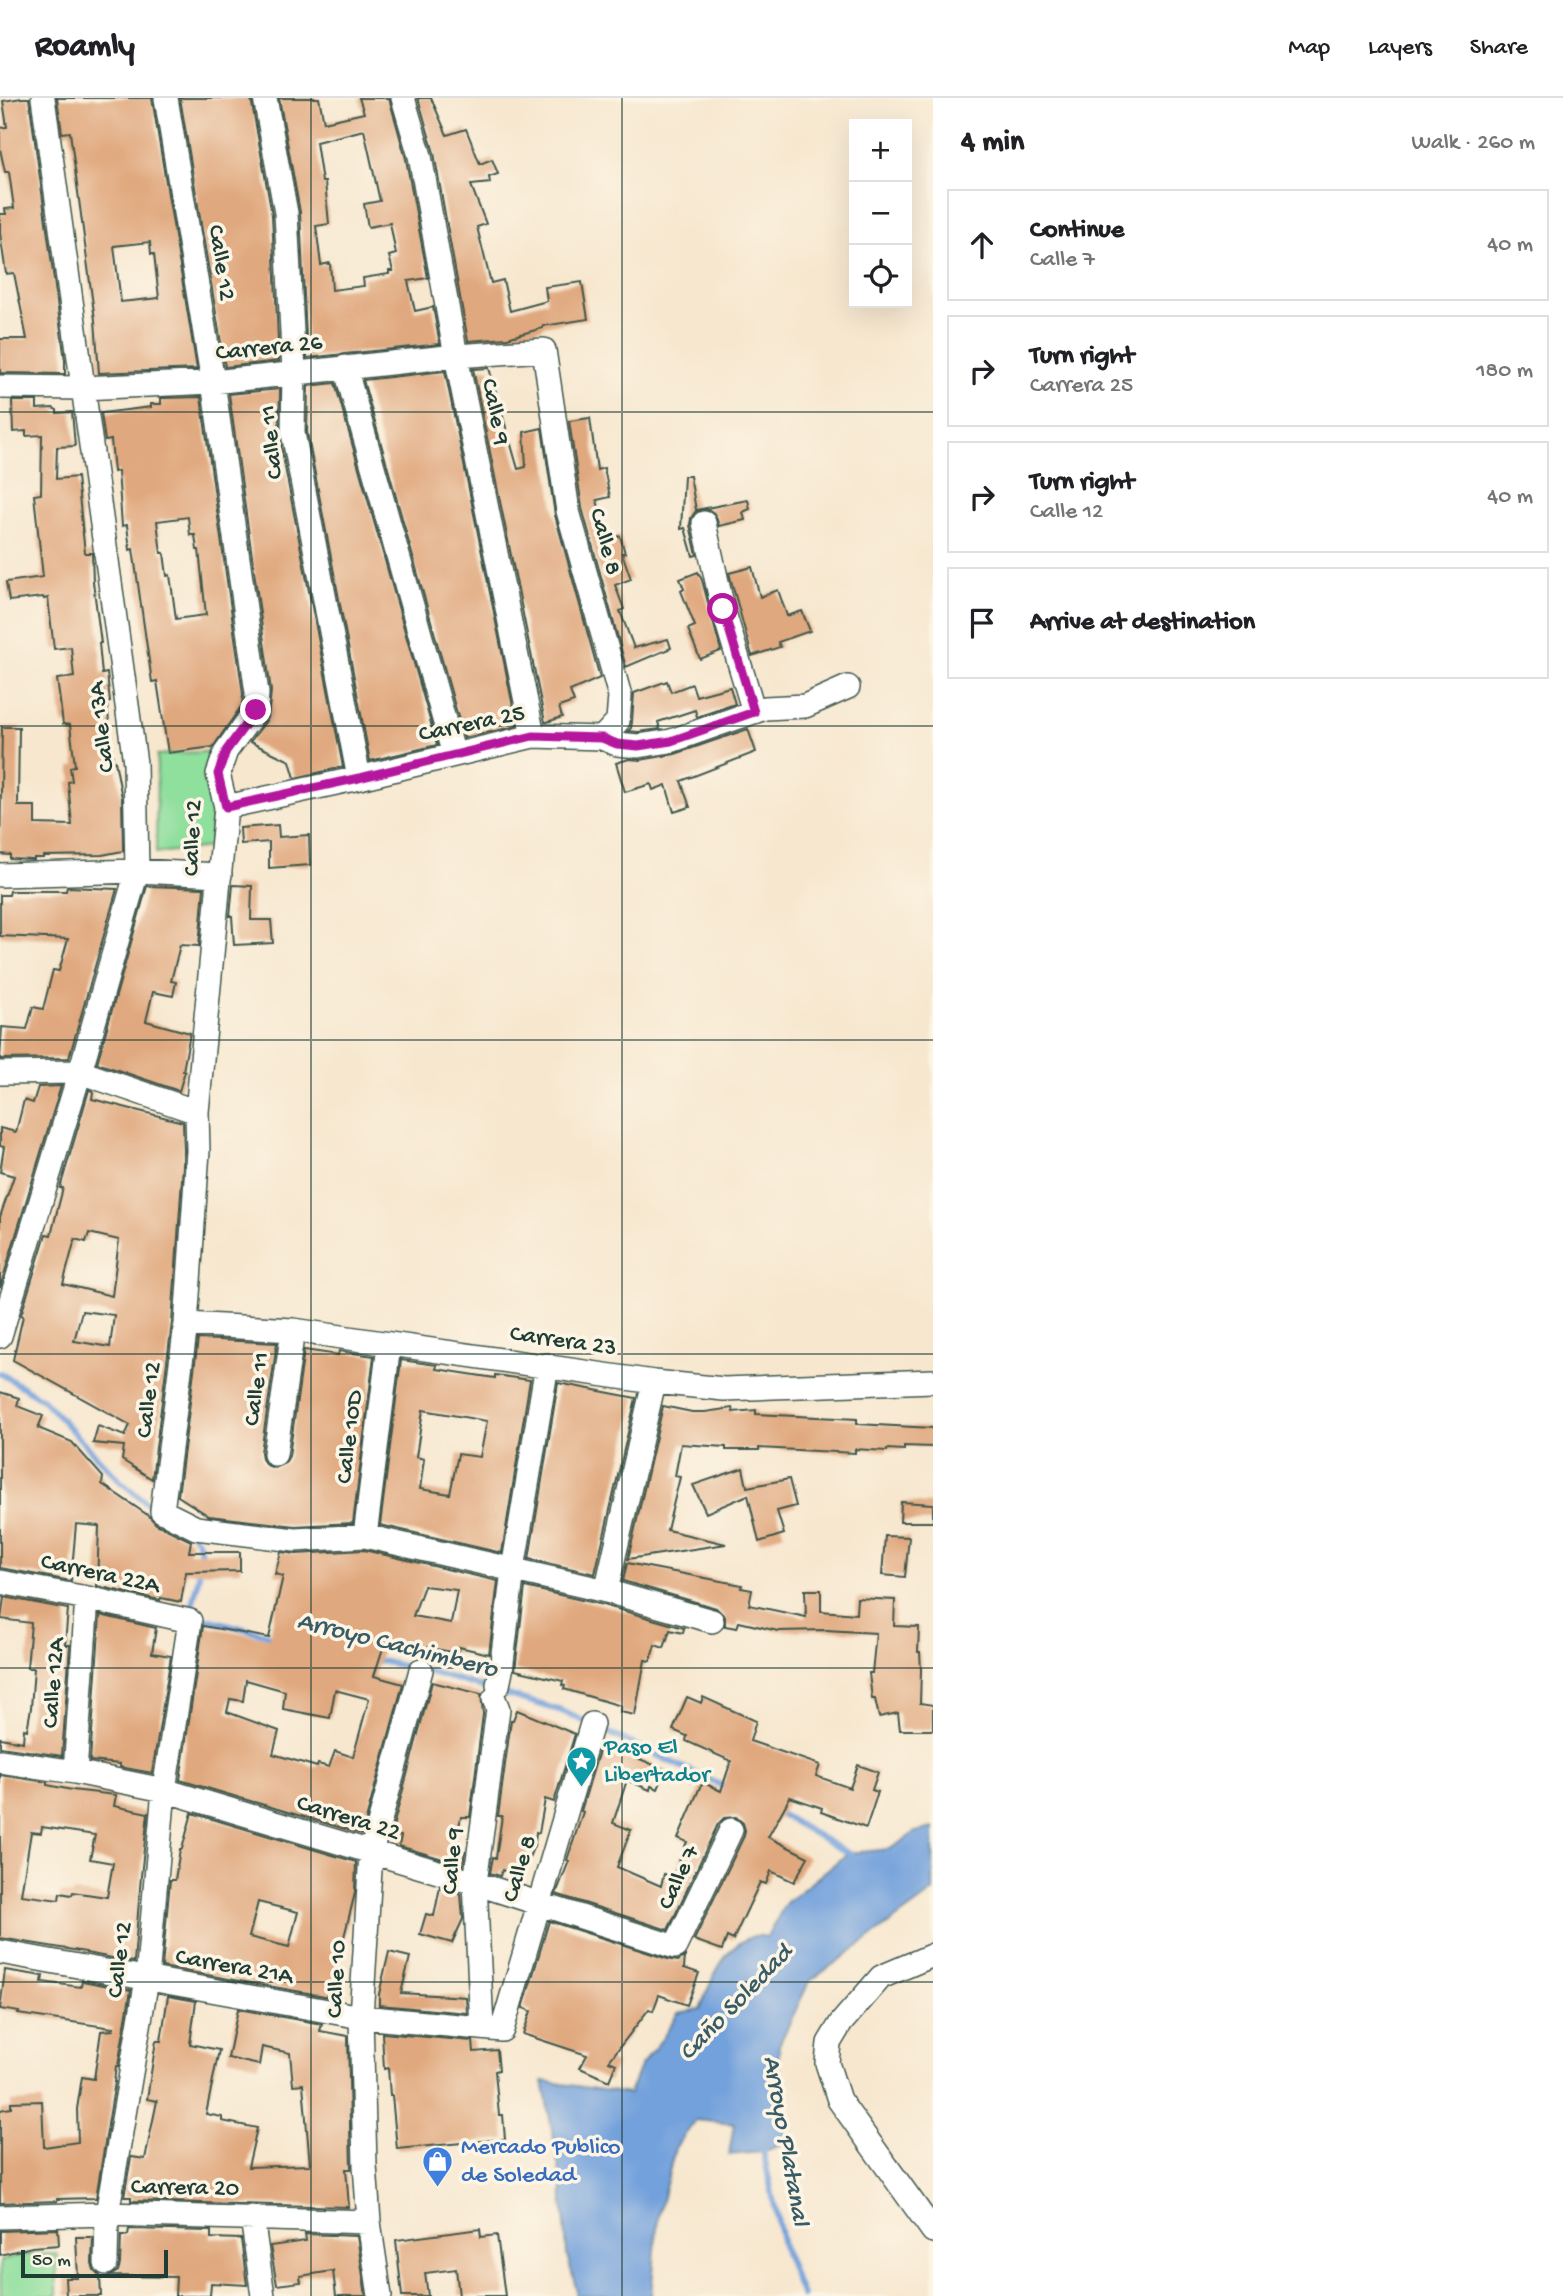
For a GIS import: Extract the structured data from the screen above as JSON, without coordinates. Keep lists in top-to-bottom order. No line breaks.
{"streets":{"street":["Calle 12","Carrera 26","Calle 9","Calle 11","Calle 8","Carrera 25","Calle 13A","Carrera 23","Calle 10D","Carrera 22A","Calle 12A","Carrera 22","Calle 7","Carrera 21A","Calle 10","Carrera 20"]},"crossings":[["Calle 12","Carrera 26"],["Calle 12","Carrera 25"],["Calle 12","Carrera 23"],["Calle 12","Calle 10D"],["Calle 12","Carrera 22A"],["Calle 12","Carrera 22"],["Calle 12","Carrera 21A"],["Calle 12","Carrera 20"],["Carrera 26","Calle 9"],["Carrera 26","Calle 11"],["Carrera 26","Calle 8"],["Carrera 26","Calle 13A"],["Calle 9","Calle 8"],["Calle 9","Carrera 25"],["Calle 9","Carrera 23"],["Calle 9","Carrera 22"],["Calle 9","Carrera 21A"],["Calle 11","Carrera 25"],["Calle 11","Carrera 23"],["Calle 8","Carrera 25"],["Calle 8","Carrera 22"],["Calle 8","Carrera 21A"],["Carrera 23","Calle 10D"],["Carrera 22A","Calle 12A"],["Calle 12A","Carrera 22"],["Carrera 22","Calle 7"],["Carrera 22","Calle 10"],["Carrera 21A","Calle 10"],["Calle 10","Carrera 20"]],"water":["Arroyo Cachimbero","Caño Soledad","Arroyo Platanal"],"places":{"place":["Paso El Libertador"],"shop":["Mercado Publico de Soledad"]},"scale_bar":"50 m","page":{"header":"Roamly","nav":["Map","Layers","Share"],"heading":["4 min","Walk · 260 m"],"map_buttons":["+","−"],"list":[["Continue","Calle 7","40 m"],["Turn right","Carrera 25","180 m"],["Turn right","Calle 12","40 m"],"Arrive at destination"],"scale":"50 m"}}
